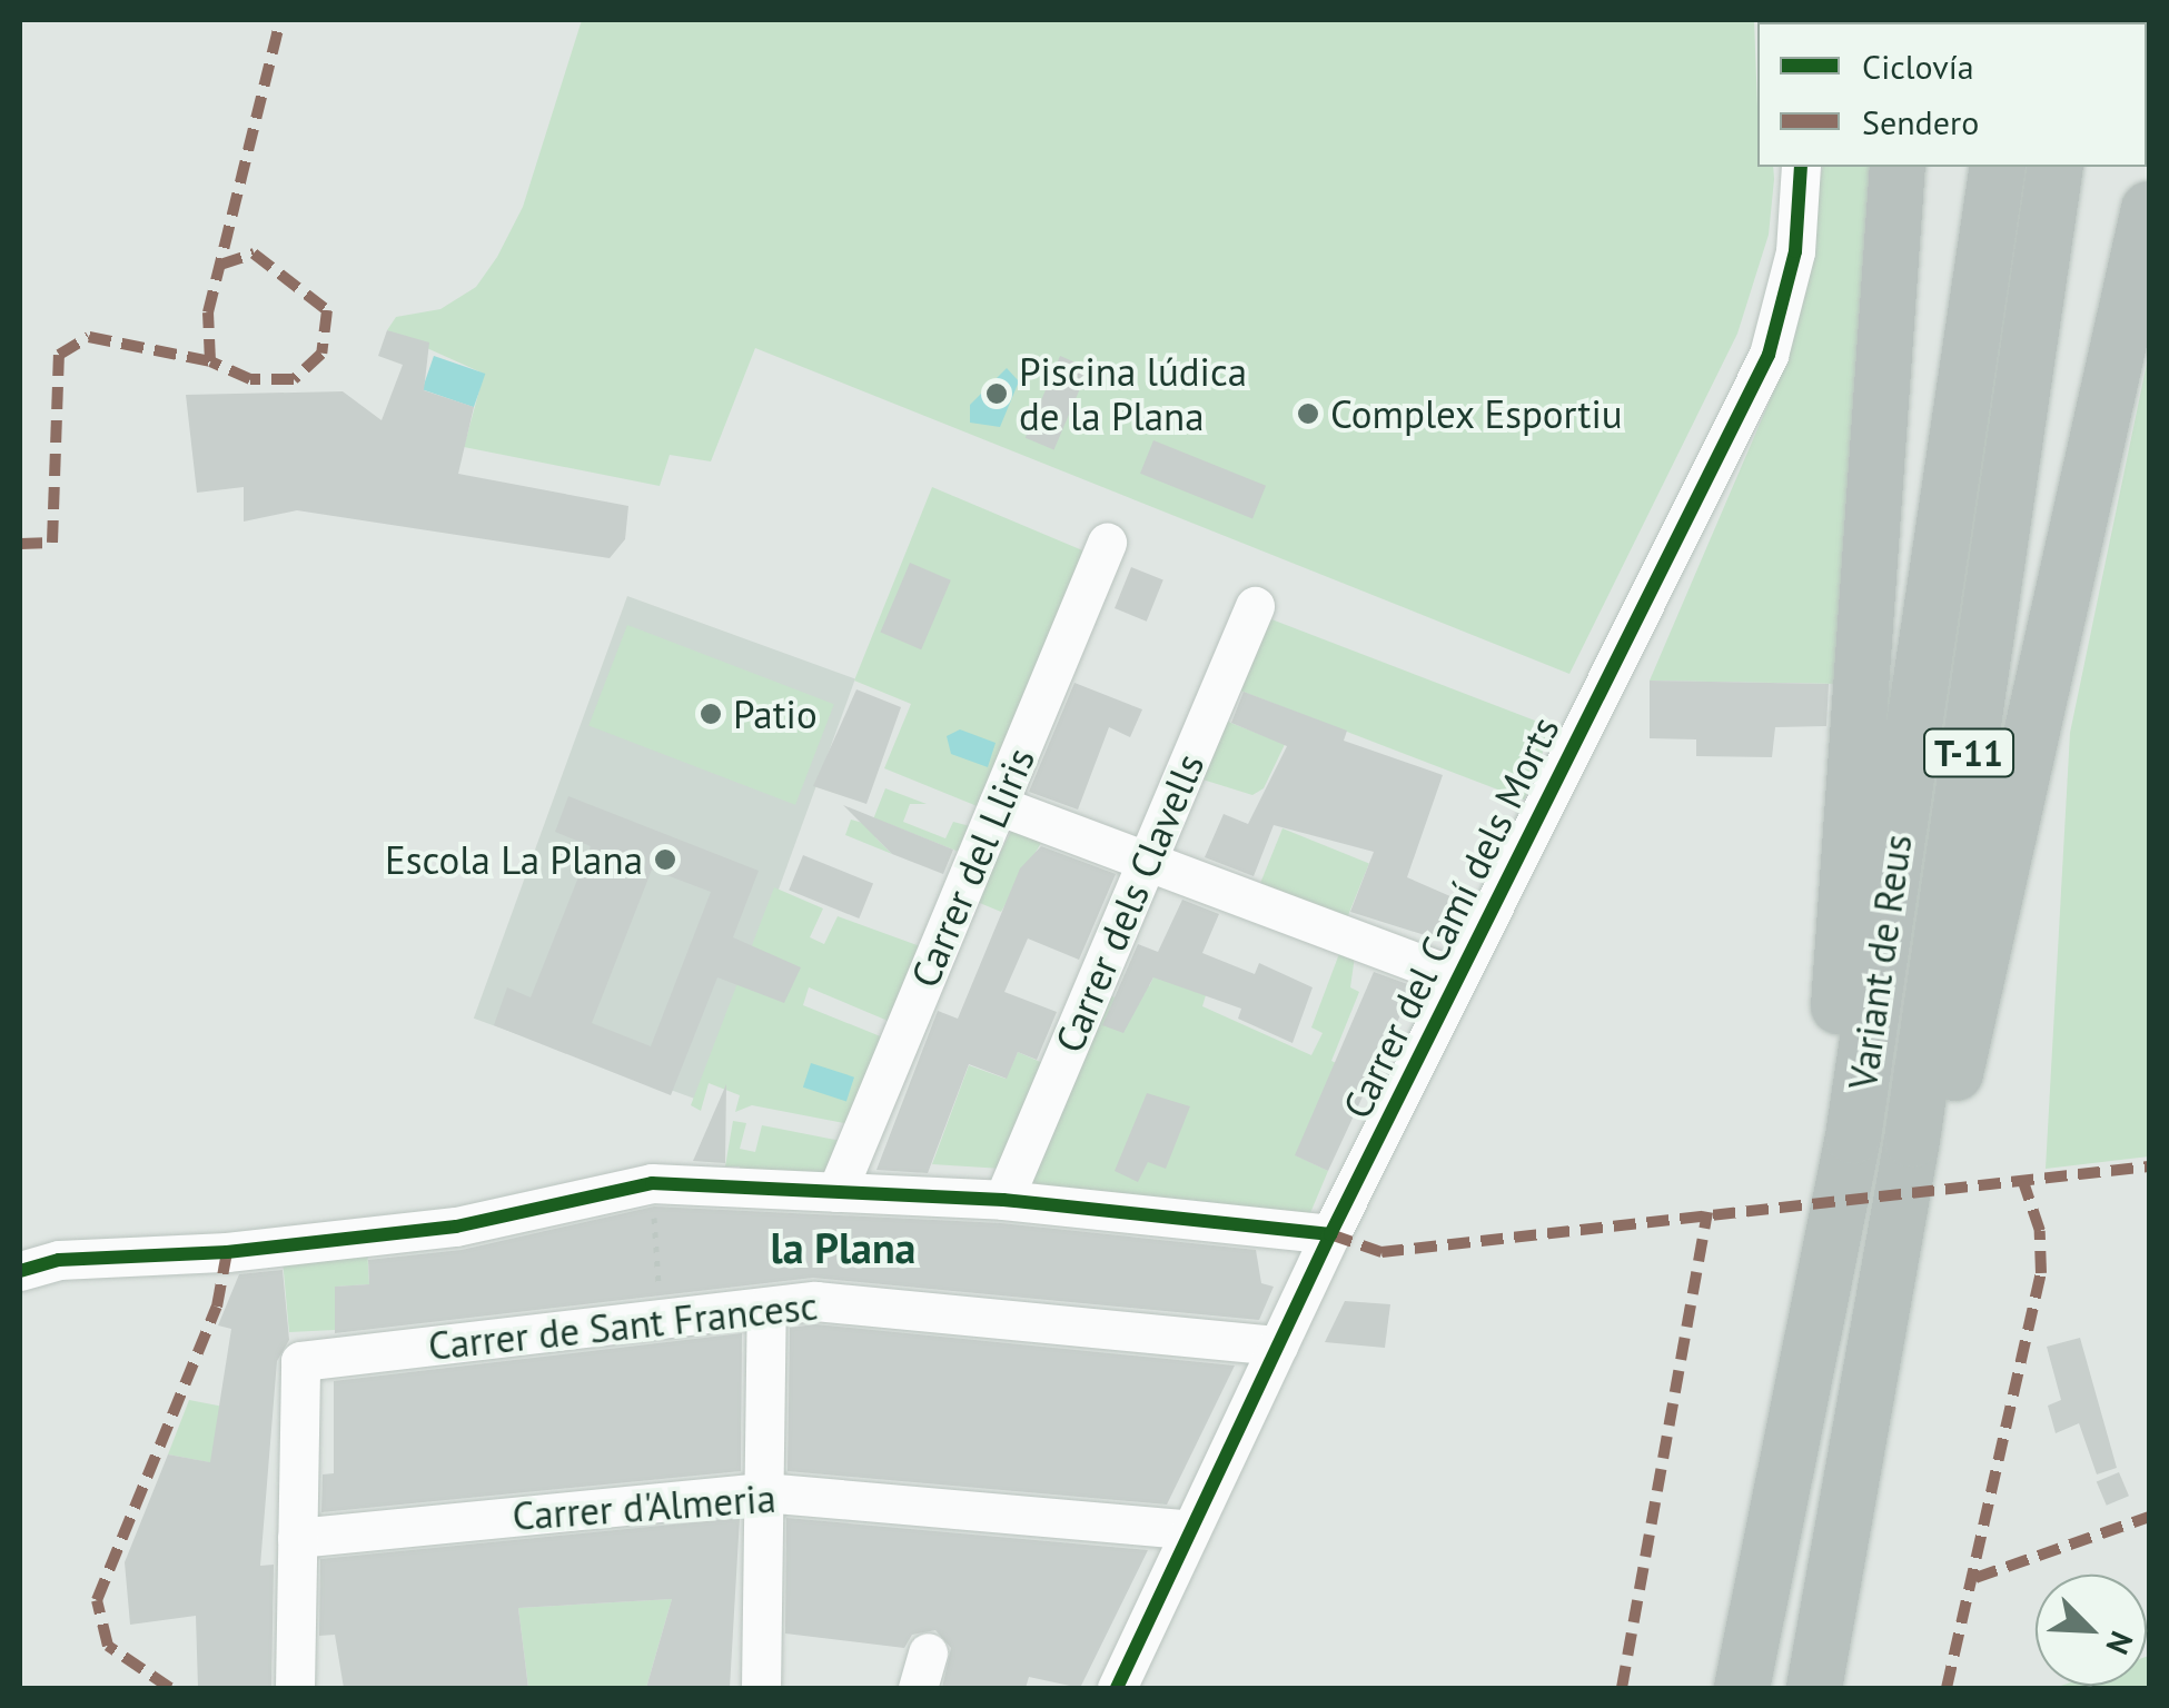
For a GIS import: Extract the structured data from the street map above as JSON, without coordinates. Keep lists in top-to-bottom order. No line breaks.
{"streets":{"highway":["T-11","Variant de Reus"],"street":["Carrer del Lliris","Carrer dels Clavells","Carrer del Camí dels Morts","Carrer de Sant Francesc","Carrer d'Almeria"]},"crossings":[["Carrer del Camí dels Morts","Carrer de Sant Francesc"],["Carrer del Camí dels Morts","Carrer d'Almeria"],["Carrer de Sant Francesc","Carrer d'Almeria"]],"districts":["la Plana"],"places":["Piscina lúdica de la Plana","Complex Esportiu","Patio","Escola La Plana"],"legend":["Ciclovía","Sendero"],"north":"bottom right"}
